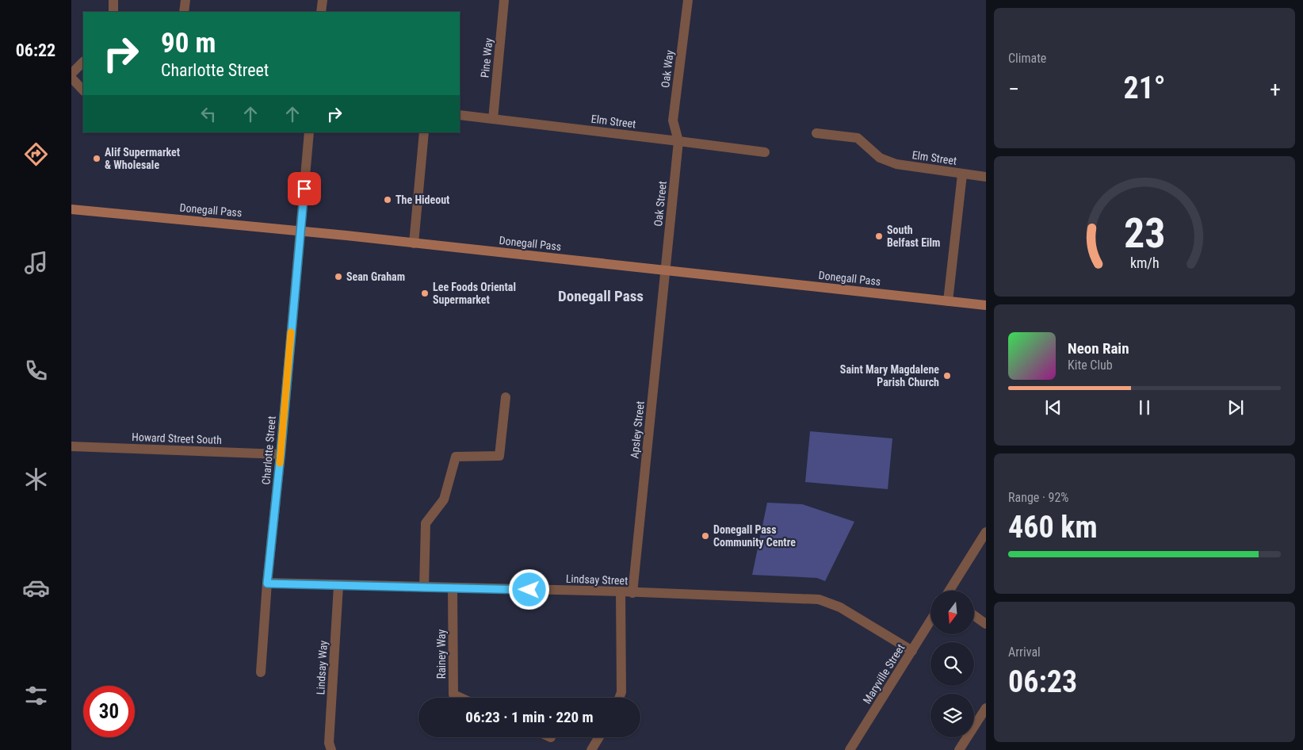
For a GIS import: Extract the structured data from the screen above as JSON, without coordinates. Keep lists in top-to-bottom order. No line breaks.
{"streets":{"street":["Pine Way","Oak Way","Elm Street","Oak Street","Donegall Pass","Apsley Street","Howard Street South","Charlotte Street","Lindsay Street","Rainey Way","Lindsay Way","Maryville Street"]},"crossings":[["Pine Way","Elm Street"],["Oak Way","Elm Street"],["Oak Way","Oak Street"],["Elm Street","Oak Street"],["Elm Street","Donegall Pass"],["Oak Street","Donegall Pass"],["Oak Street","Apsley Street"],["Donegall Pass","Apsley Street"],["Donegall Pass","Charlotte Street"],["Apsley Street","Lindsay Street"],["Howard Street South","Charlotte Street"],["Charlotte Street","Lindsay Street"],["Lindsay Street","Rainey Way"],["Lindsay Street","Lindsay Way"],["Lindsay Street","Maryville Street"]],"districts":["Donegall Pass"],"places":["Alif Supermarket & Wholesale","The Hideout","South Belfast Eilm","Sean Graham","Lee Foods Oriental Supermarket","Saint Mary Magdalene Parish Church","Donegall Pass Community Centre"],"north":"bottom","page":{"tabs":"06:22","tile":["Climate",["Range · 92%","460 km"],["Arrival","06:23"]],"turn":["90 m","Charlotte Street"],"heat":["−","21°","+"],"song":["Neon Rain","Kite Club"],"limit":"30","trip":"06:23 · 1 min · 220 m","gauge":["23","km/h"]}}
